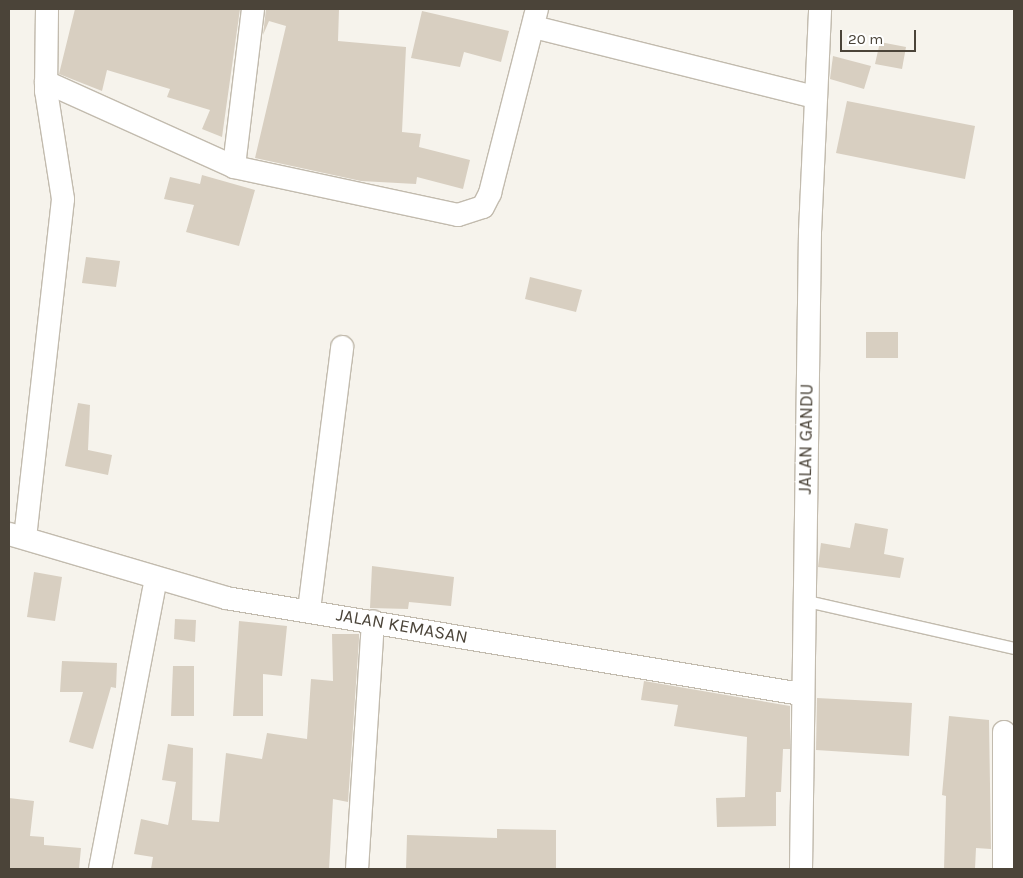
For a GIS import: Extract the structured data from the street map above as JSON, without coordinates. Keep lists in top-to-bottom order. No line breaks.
{"streets":{"street":["JALAN GANDU","JALAN KEMASAN"]},"crossings":[["JALAN GANDU","JALAN KEMASAN"]],"scale_bar":"20 m"}
